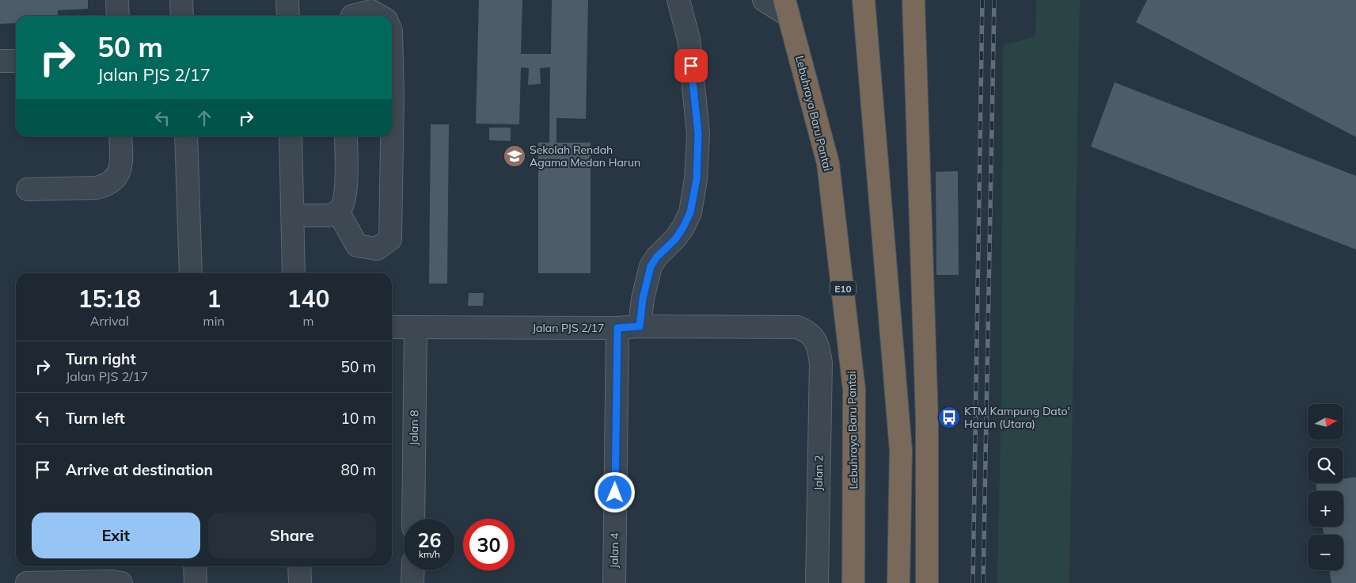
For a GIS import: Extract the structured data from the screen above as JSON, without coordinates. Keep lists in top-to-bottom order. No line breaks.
{"streets":{"highway":["Lebuhraya Baru Pantai","E10"],"street":["Jalan PJS 2/17","Jalan 8","Jalan 2","Jalan 4"]},"crossings":[["Jalan PJS 2/17","Jalan 8"],["Jalan PJS 2/17","Jalan 2"],["Jalan PJS 2/17","Jalan 4"]],"places":{"school or university":["Sekolah Rendah Agama Medan Harun"],"bus stop":["KTM Kampung Dato' Harun (Utara)"]},"north":"right","page":{"turn":["50 m","Jalan PJS 2/17"],"eta":["15:18","Arrival","1","min","140","m"],"list":[{"name":"Turn right","note":"Jalan PJS 2/17","value":"50 m"},{"name":"Turn left","value":"10 m"},{"name":"Arrive at destination","value":"80 m"}],"map_buttons":["+","−"],"buttons":["Exit","Share"],"speed":"26 km/h","limit":"30"}}
